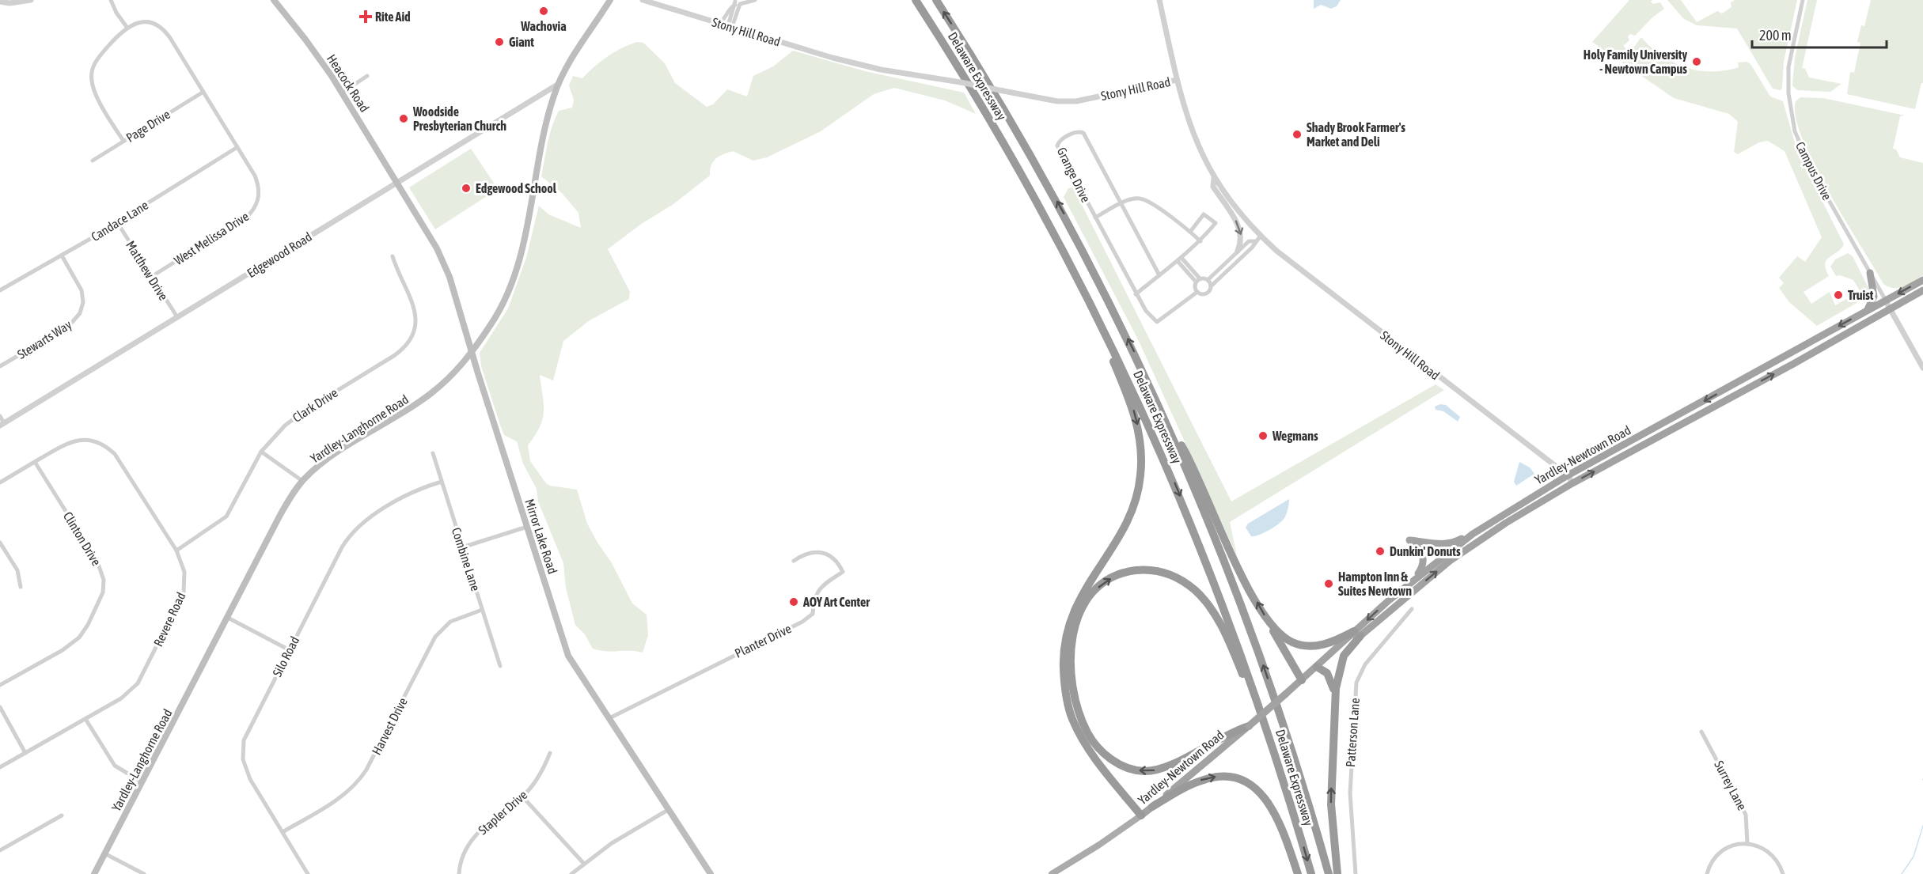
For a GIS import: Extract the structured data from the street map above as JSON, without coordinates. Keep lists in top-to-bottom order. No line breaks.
{"streets":{"highway":["Delaware Expressway","Yardley-Newtown Road"],"main road":["Heacock Road","Yardley-Langhorne Road","Mirror Lake Road"],"street":["Stony Hill Road","Page Drive","Campus Drive","Grange Drive","Candace Lane","West Melissa Drive","Edgewood Road","Matthew Drive","Stewarts Way","Clark Drive","Clinton Drive","Combine Lane","Revere Road","Planter Drive","Silo Road","Harvest Drive","Patterson Lane","Surrey Lane","Stapler Drive"]},"crossings":[["Stony Hill Road","Yardley-Newtown Road"],["Heacock Road","Edgewood Road"],["Heacock Road","Mirror Lake Road"],["Page Drive","West Melissa Drive"],["Campus Drive","Yardley-Newtown Road"],["Candace Lane","West Melissa Drive"],["Candace Lane","Matthew Drive"],["Candace Lane","Stewarts Way"],["West Melissa Drive","Matthew Drive"],["Edgewood Road","Matthew Drive"],["Edgewood Road","Yardley-Langhorne Road"],["Edgewood Road","Mirror Lake Road"],["Clark Drive","Revere Road"],["Yardley-Langhorne Road","Mirror Lake Road"],["Mirror Lake Road","Planter Drive"],["Clinton Drive","Revere Road"],["Combine Lane","Silo Road"],["Combine Lane","Harvest Drive"],["Silo Road","Harvest Drive"]],"places":{"other":["Wachovia","Giant","Holy Family University - Newtown Campus","Woodside Presbyterian Church","Shady Brook Farmer's Market and Deli","Edgewood School","Truist","Wegmans","Dunkin' Donuts","Hampton Inn & Suites Newtown","AOY Art Center"],"health":["Rite Aid"]},"scale_bar":"200 m"}
